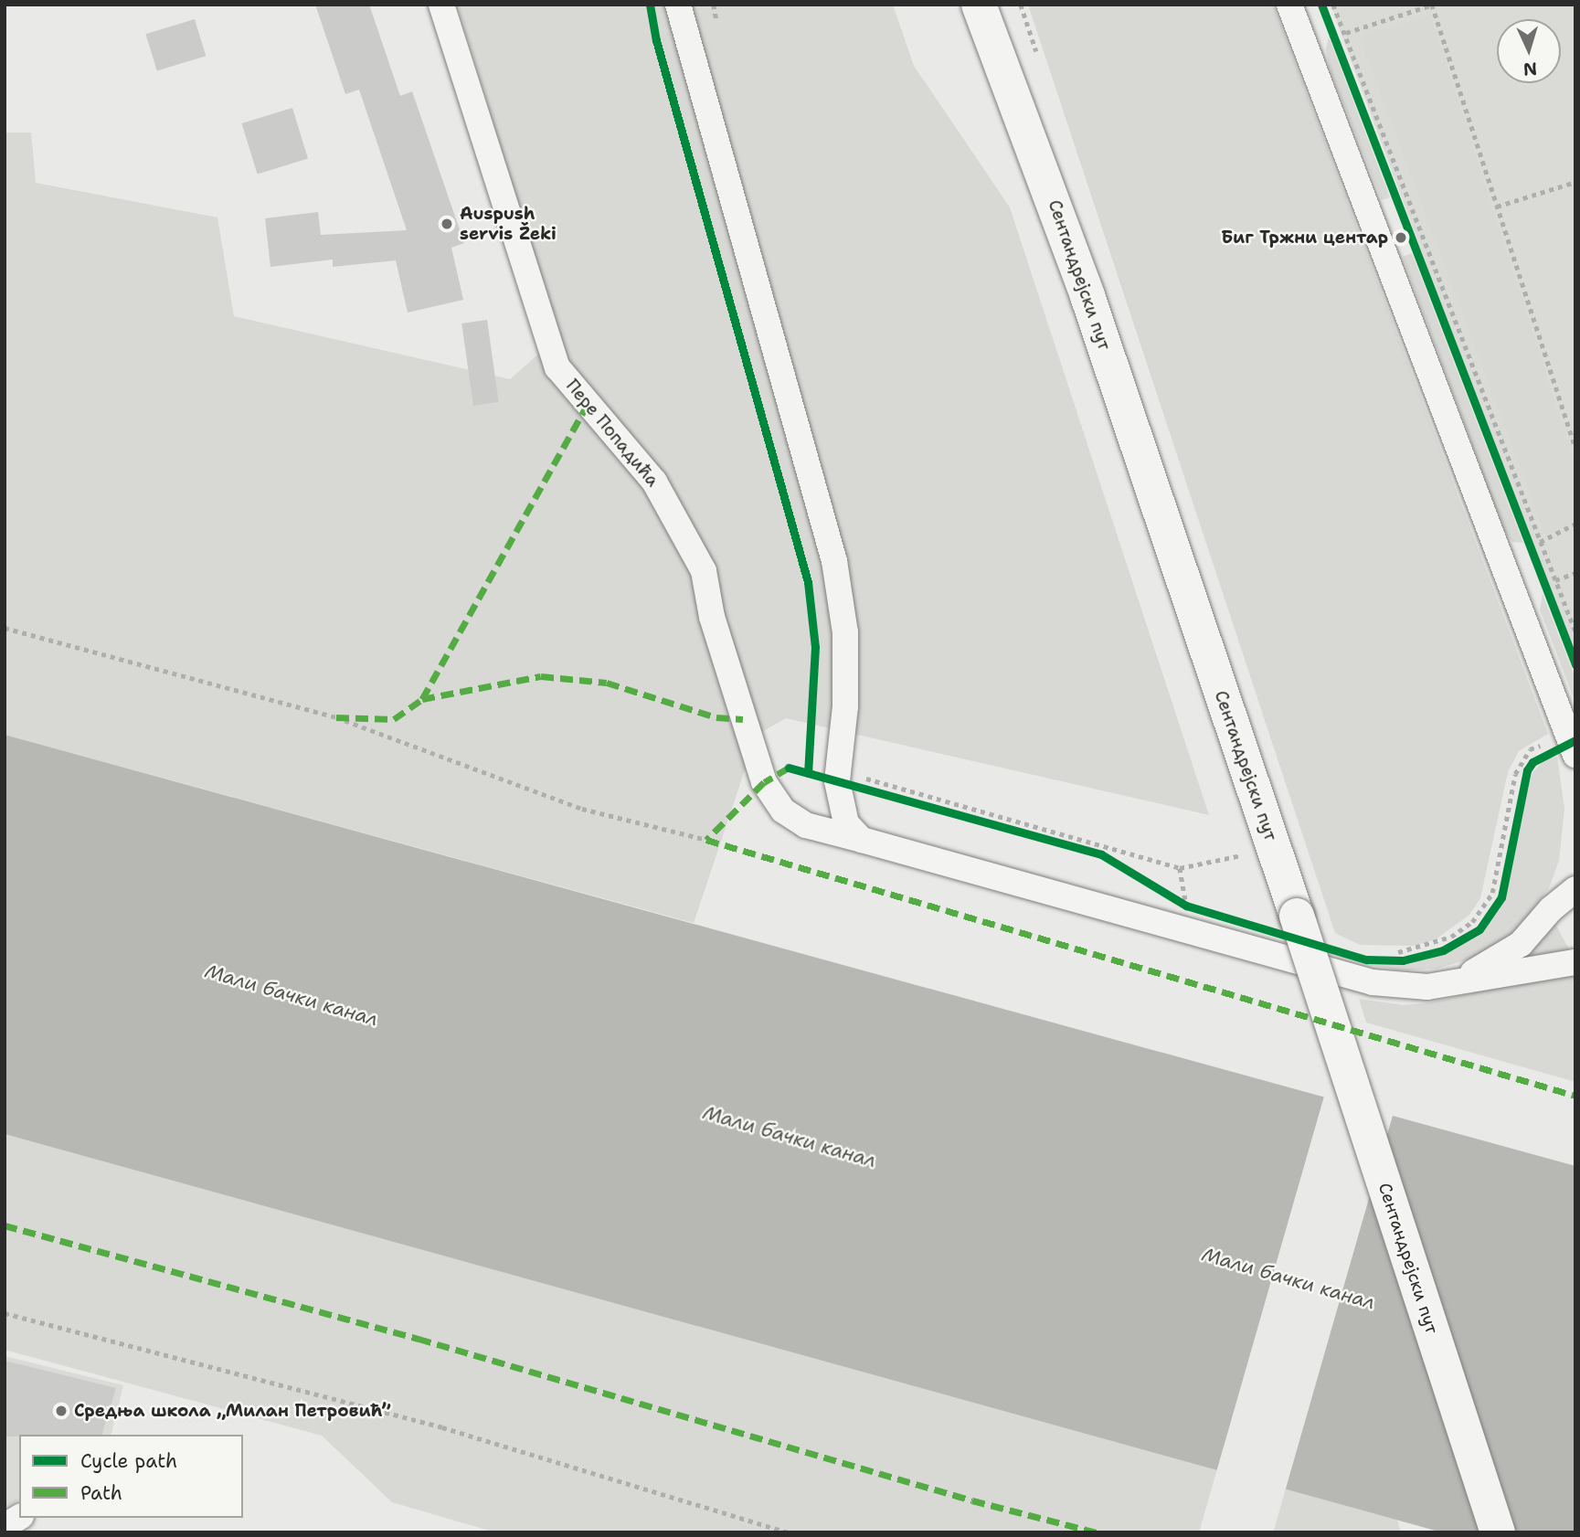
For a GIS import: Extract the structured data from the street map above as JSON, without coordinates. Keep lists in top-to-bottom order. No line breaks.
{"streets":{"main road":["Сентандрејски пут"],"street":["Пере Попадића"]},"water":["Мали бачки канал"],"places":["Auspush servis Žeki","Биг Тржни центар","Средња школа „Милан Петровић”"],"legend":["Cycle path","Path"],"north":"bottom"}
